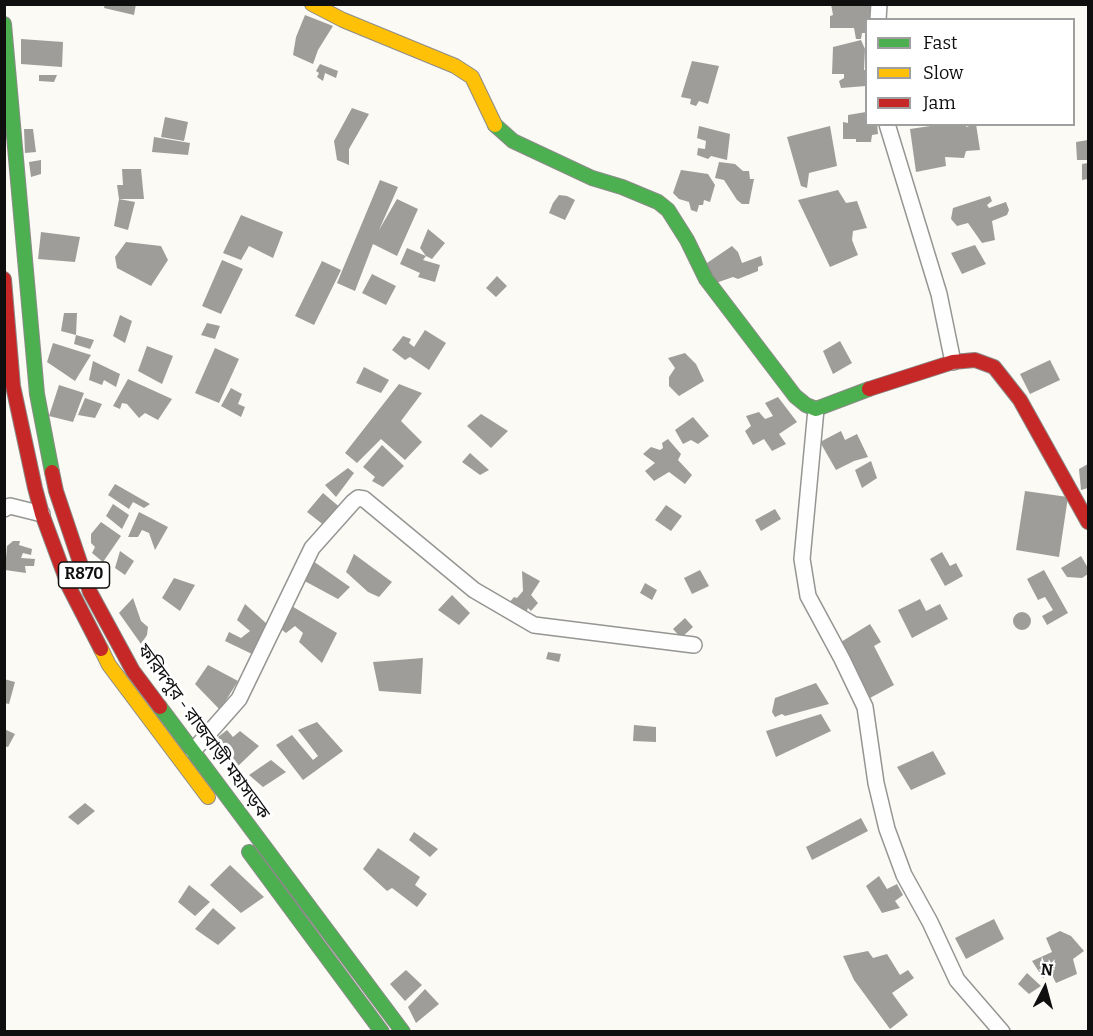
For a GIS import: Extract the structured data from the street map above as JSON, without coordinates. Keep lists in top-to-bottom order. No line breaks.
{"streets":{"main road":["R870","ফরিদপুর - রাজবাড়ী মহাসড়ক"]},"legend":["Fast","Slow","Jam"],"north":"top"}
